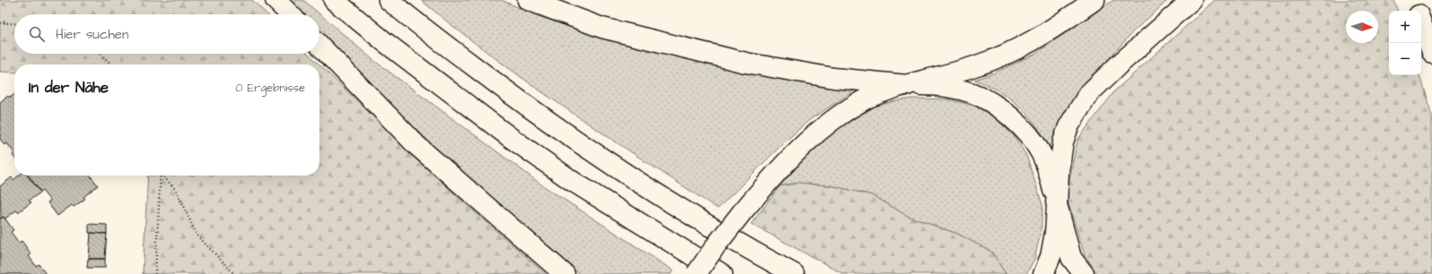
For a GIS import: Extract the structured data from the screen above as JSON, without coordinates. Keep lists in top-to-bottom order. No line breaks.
{"north":"right","page":{"map_buttons":["+","−"],"search":"Hier suchen","heading":["In der Nähe","0 Ergebnisse"]}}
